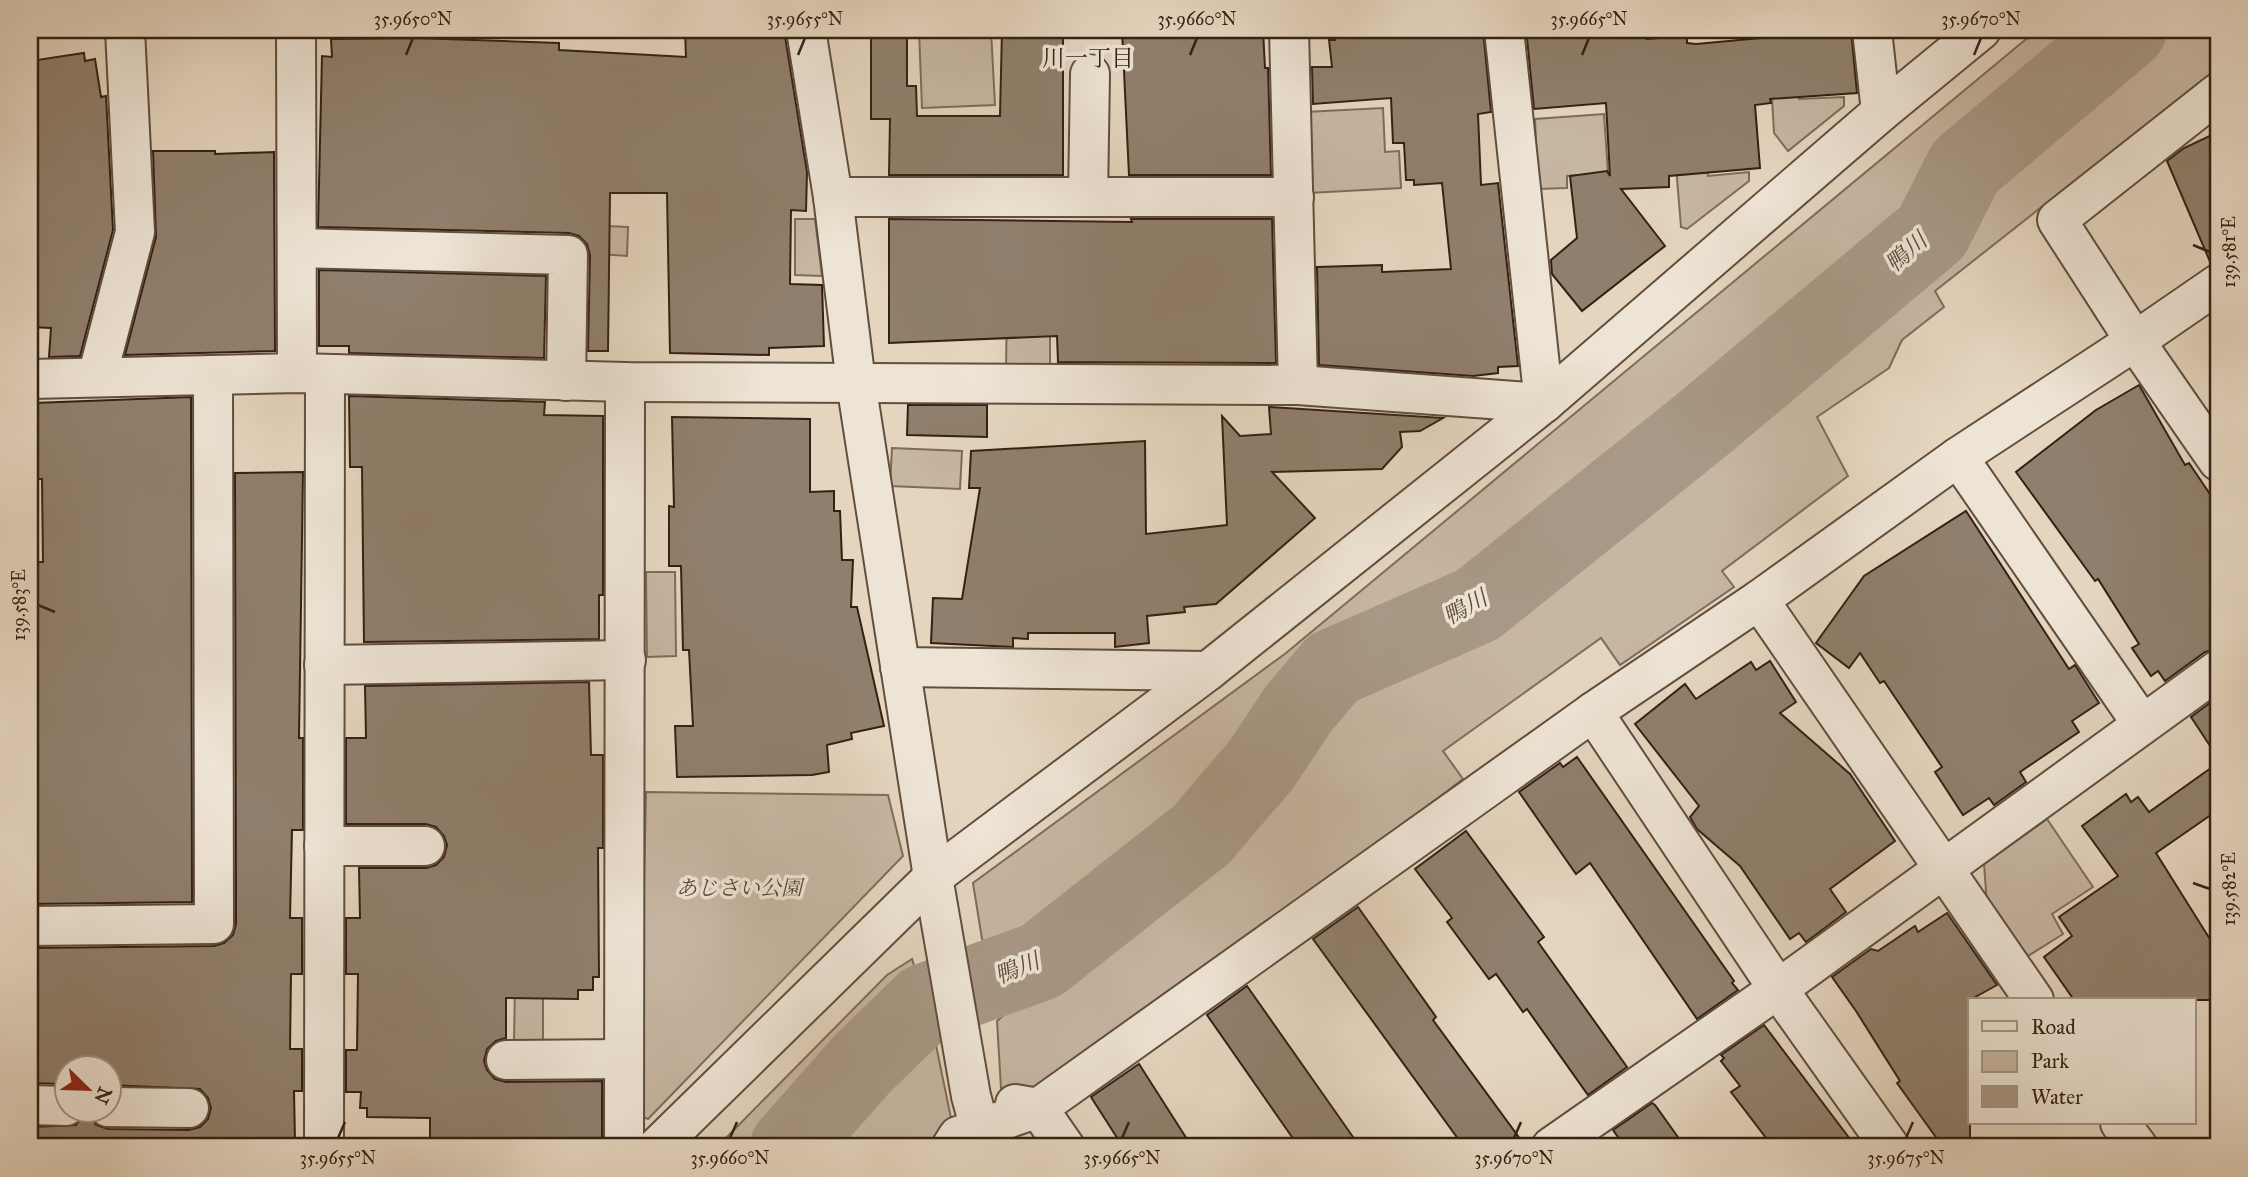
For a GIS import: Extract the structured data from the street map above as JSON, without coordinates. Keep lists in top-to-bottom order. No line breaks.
{"districts":["川一丁目"],"water":["鴨川"],"parks":["あじさい公園"],"legend":["Road","Park","Water"],"north":"bottom right","coordinates":["35.9650°N","35.9655°N","35.9660°N","35.9665°N","35.9670°N","139.581°E","139.583°E","139.582°E","35.9675°N"]}
